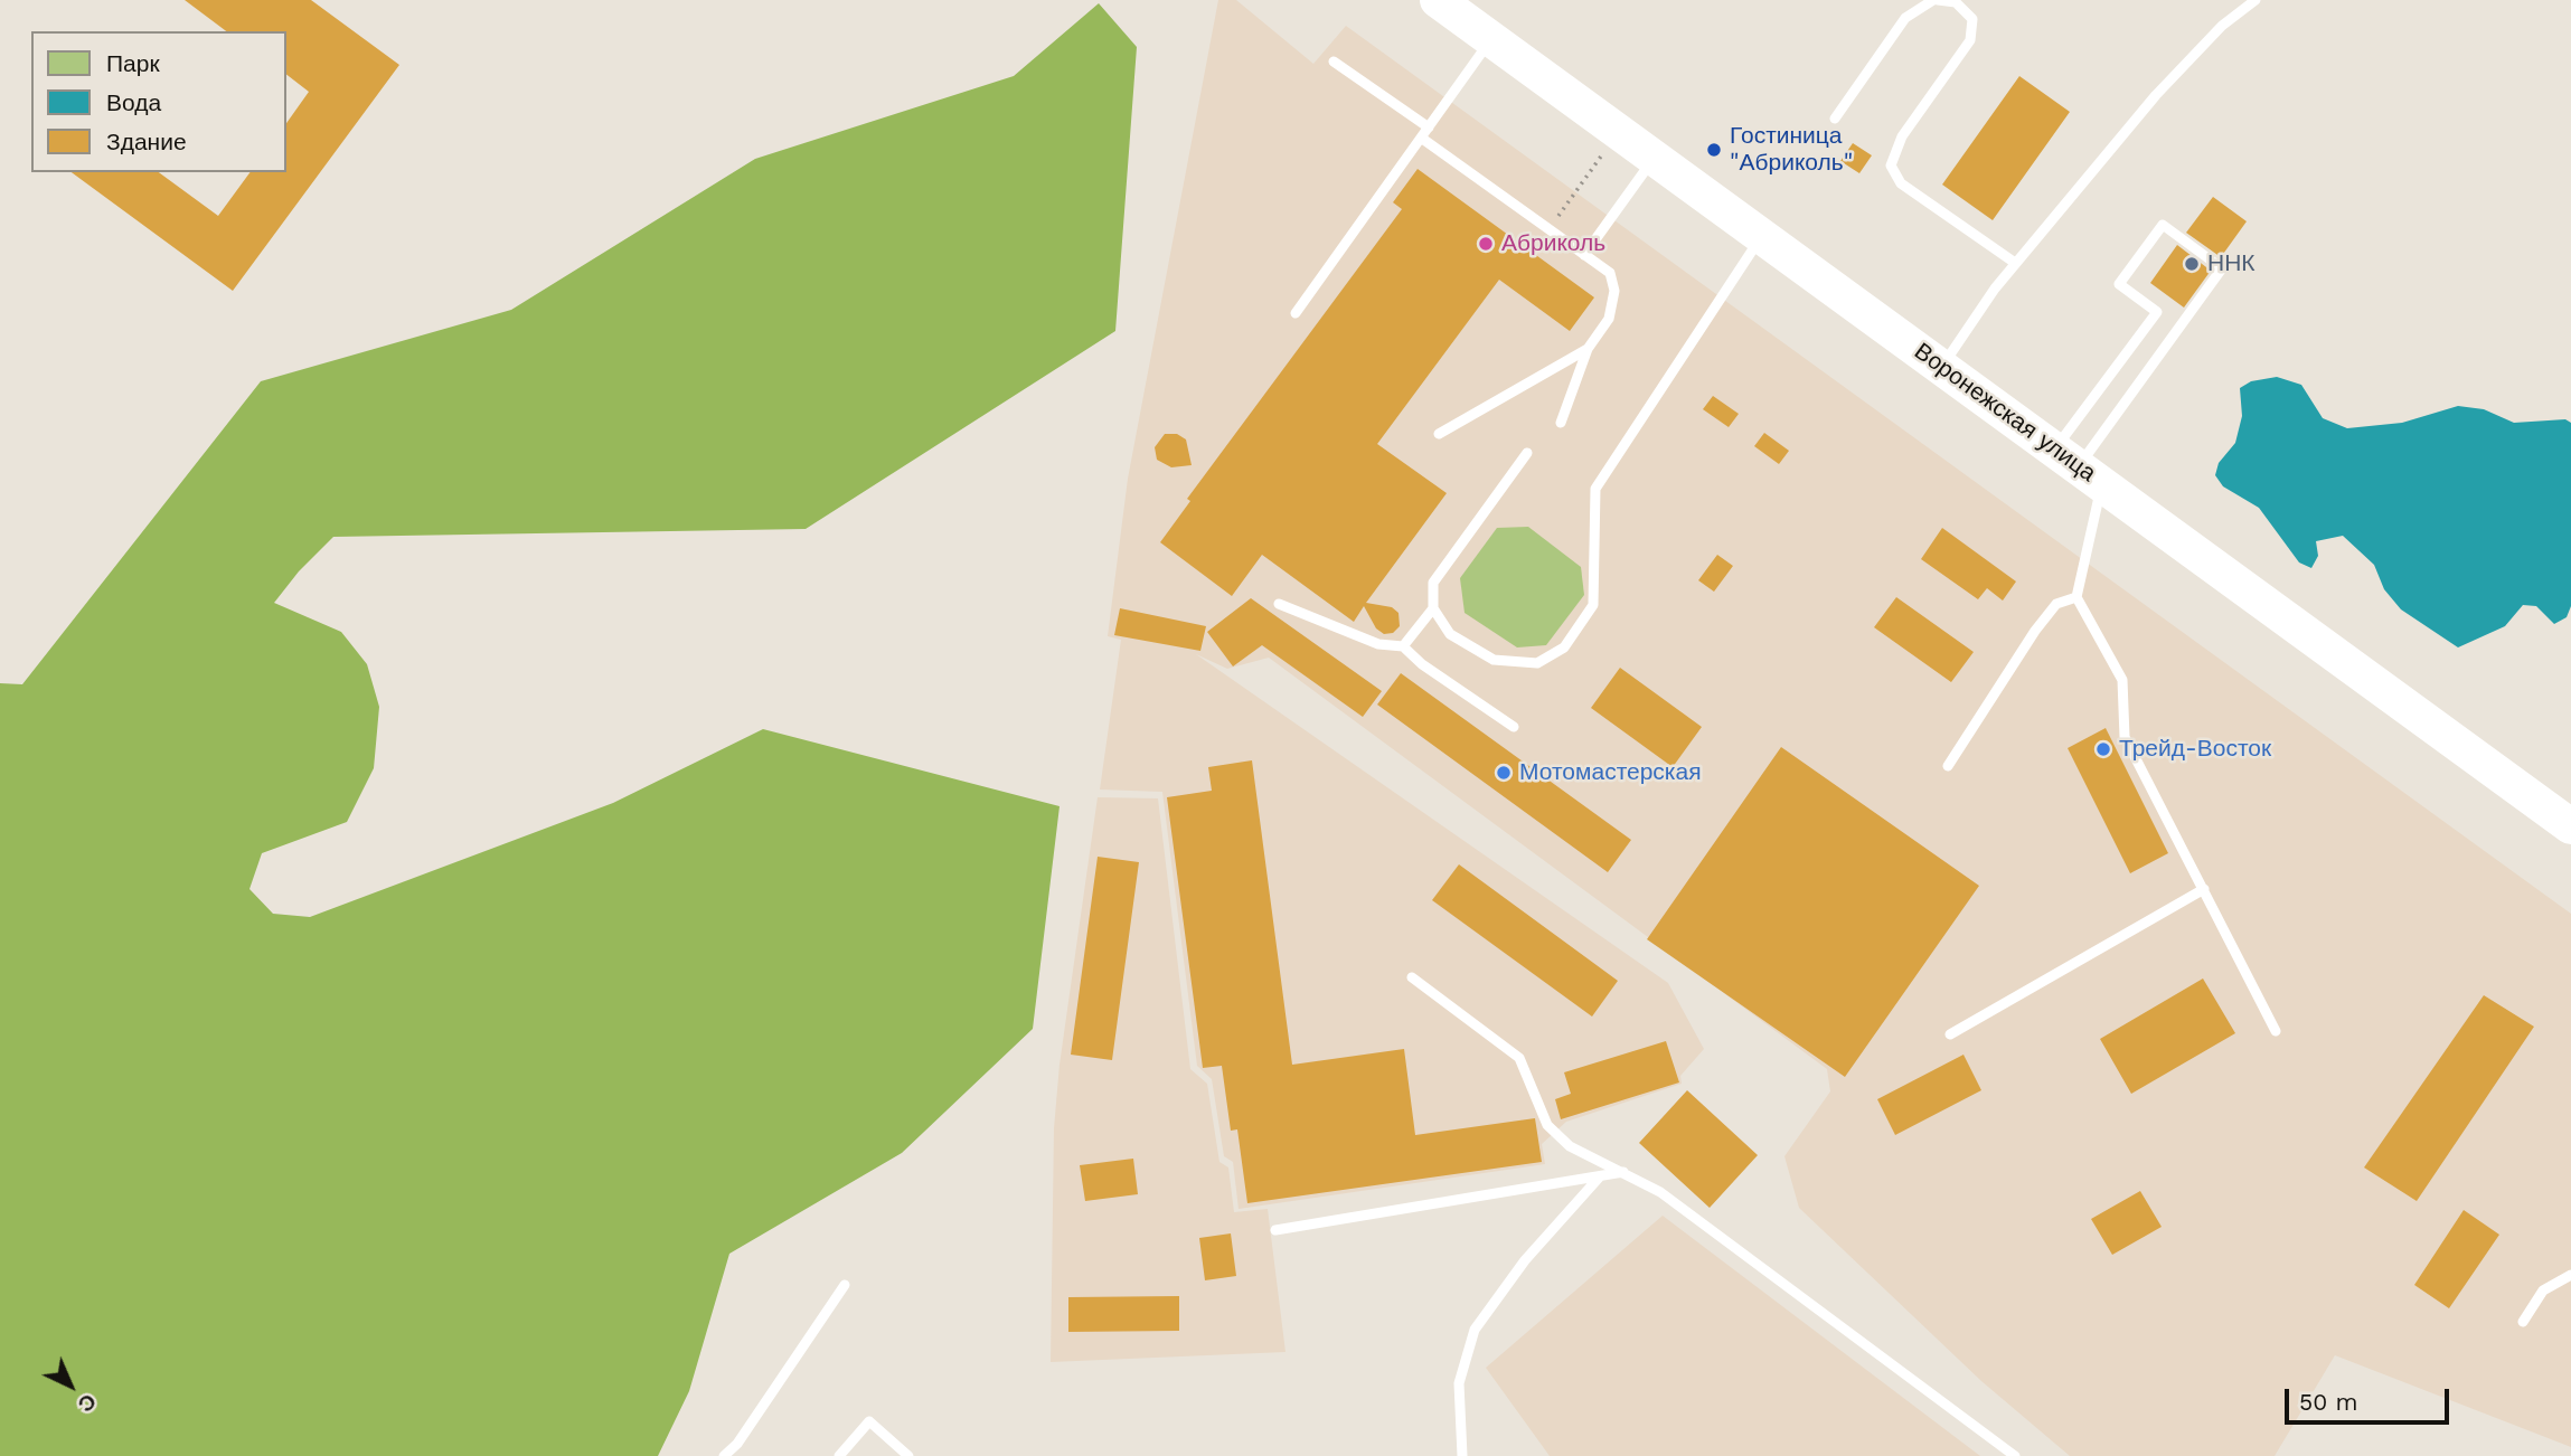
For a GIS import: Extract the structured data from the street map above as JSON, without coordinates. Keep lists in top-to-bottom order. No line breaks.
{"streets":{"highway":["Воронежская улица"]},"places":["Гостиница \"Абриколь\"","Абриколь","ННК","Трейд-Восток","Мотомастерская"],"legend":["Парк","Вода","Здание"],"scale_bar":"50 m","north":"bottom right"}
